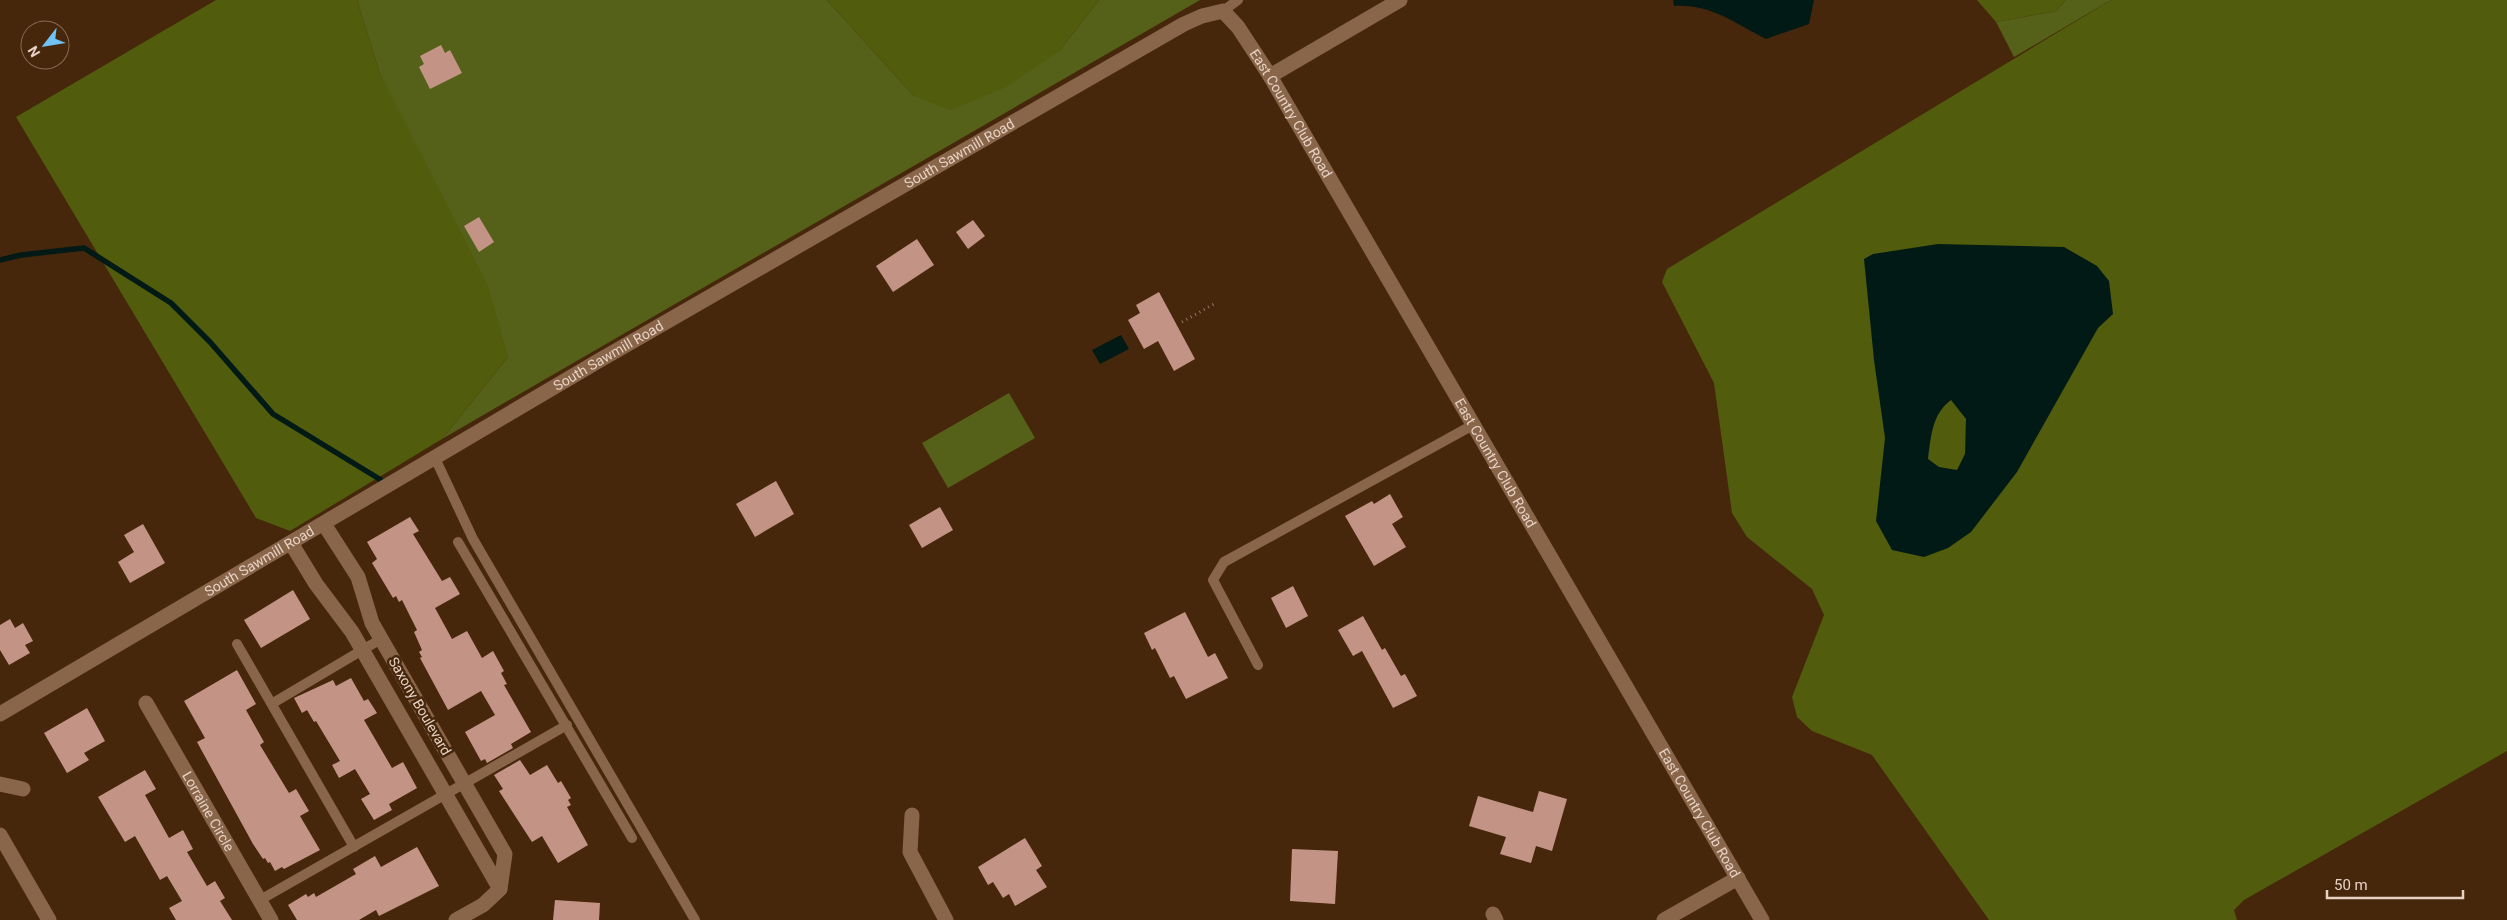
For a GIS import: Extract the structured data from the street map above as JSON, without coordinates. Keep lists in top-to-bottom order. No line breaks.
{"streets":{"street":["East Country Club Road","South Sawmill Road","Saxony Boulevard","Lorraine Circle"]},"crossings":[["East Country Club Road","South Sawmill Road"],["South Sawmill Road","Saxony Boulevard"]],"scale_bar":"50 m","north":"bottom left"}
